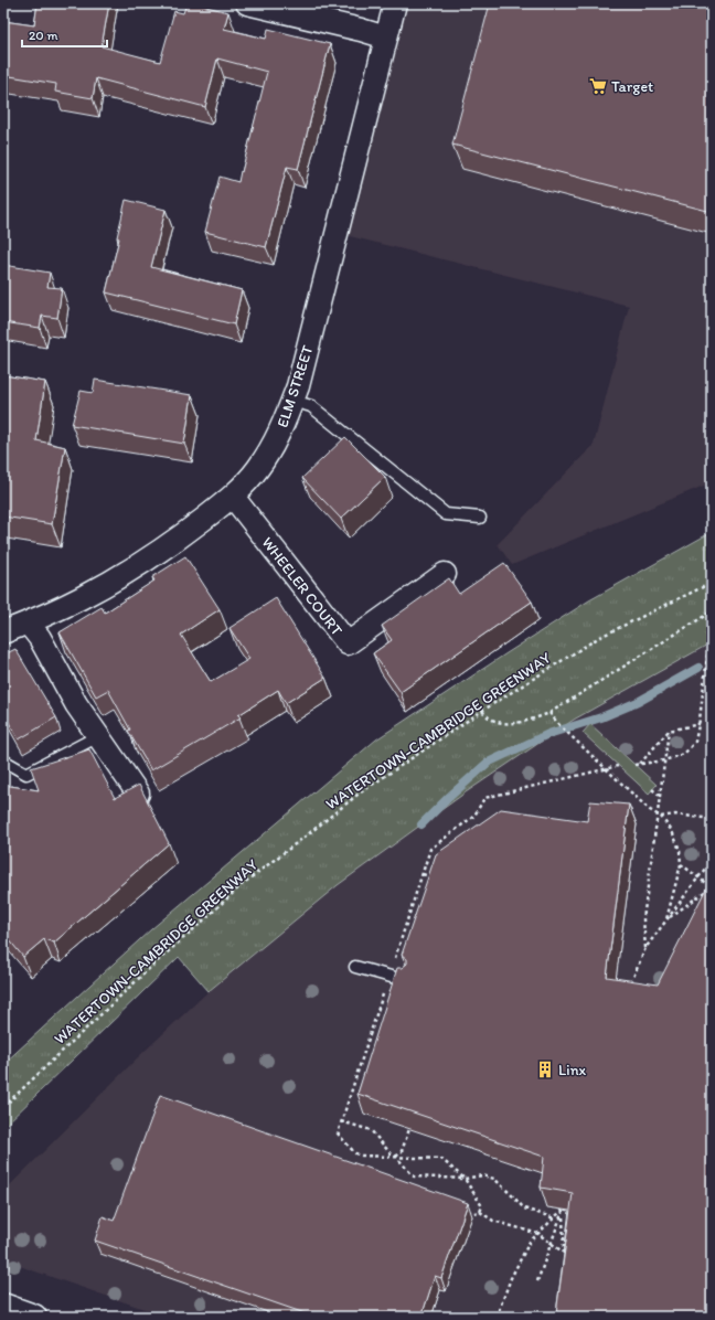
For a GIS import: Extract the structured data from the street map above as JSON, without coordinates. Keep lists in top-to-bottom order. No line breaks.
{"streets":{"street":["ELM STREET","WHEELER COURT"],"path":["WATERTOWN-CAMBRIDGE GREENWAY"]},"crossings":[["ELM STREET","WHEELER COURT"]],"places":{"supermarket":["Target"],"building":["Linx"]},"scale_bar":"20 m"}
